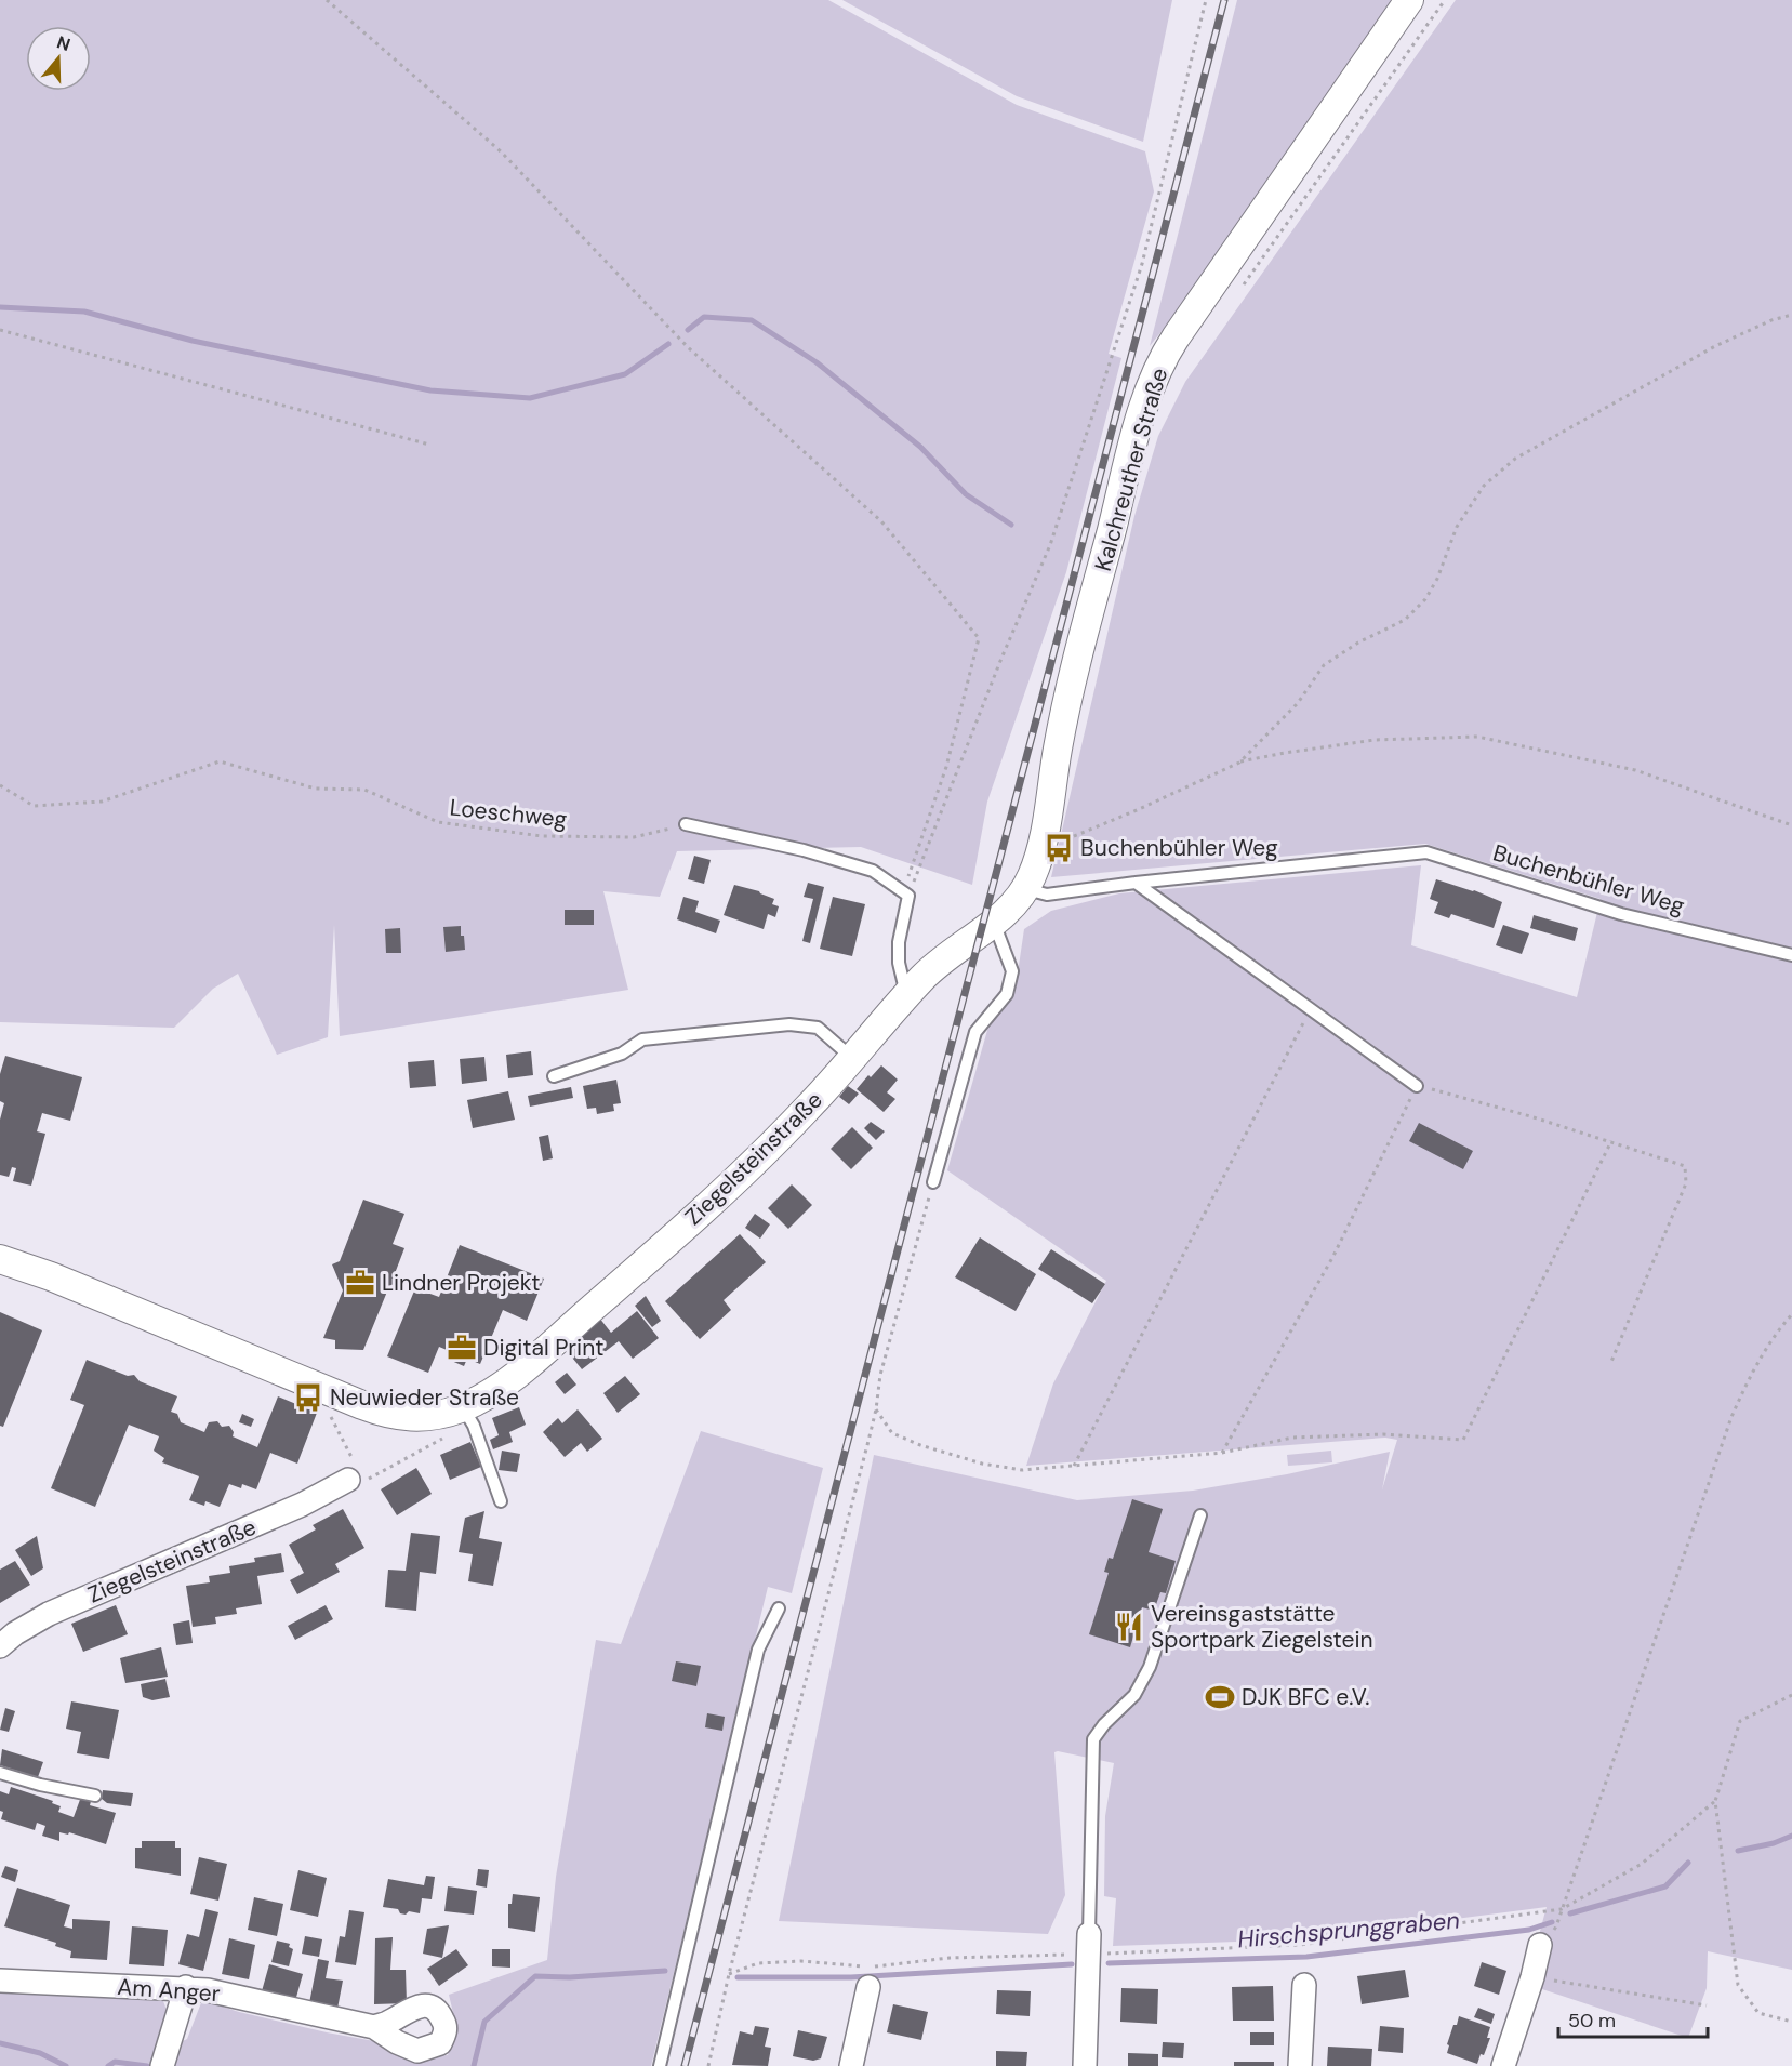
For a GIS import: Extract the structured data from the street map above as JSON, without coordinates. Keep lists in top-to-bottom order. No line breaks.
{"streets":{"street":["Kalchreuther Straße","Ziegelsteinstraße","Am Anger"],"lane":["Buchenbühler Weg"],"path":["Loeschweg"]},"crossings":[["Kalchreuther Straße","Buchenbühler Weg"],["Kalchreuther Straße","Ziegelsteinstraße"],["Buchenbühler Weg","Ziegelsteinstraße"]],"water":["Hirschsprunggraben"],"places":{"bus stop":["Buchenbühler Weg","Neuwieder Straße"],"office":["Lindner Projekt","Digital Print"],"restaurant":["Vereinsgaststätte Sportpark Ziegelstein"],"sports":["DJK BFC e.V."]},"scale_bar":"50 m","north":"top"}
